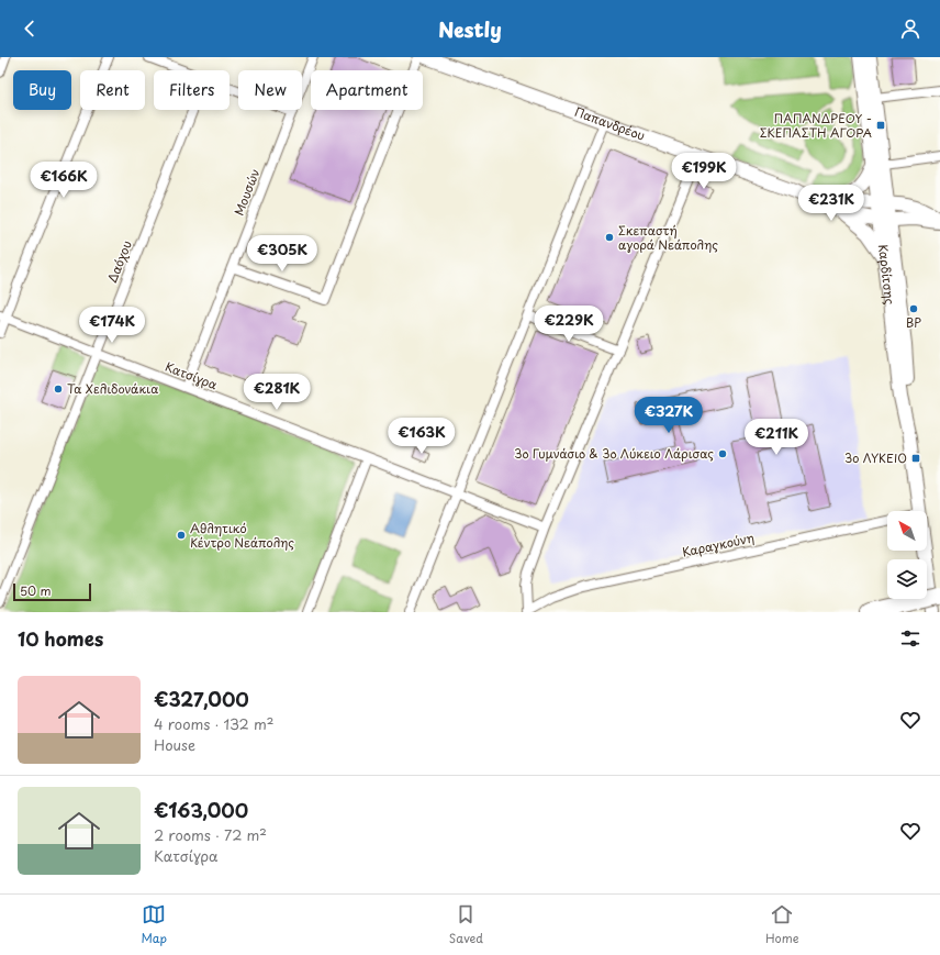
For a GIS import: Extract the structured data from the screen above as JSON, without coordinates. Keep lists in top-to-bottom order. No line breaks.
{"streets":{"main road":["Παπανδρέου","Καρδίτσης"],"street":["Μουσών","Δαόχου","Κατσίγρα","Καραγκούνη"]},"crossings":[["Μουσών","Κατσίγρα"],["Δαόχου","Κατσίγρα"]],"places":{"transit":["ΠΑΠΑΝΔΡΕΟΥ - ΣΚΕΠΑΣΤΗ ΑΓΟΡΑ","3ο ΛΥΚΕΙΟ"],"other":["Σκεπαστή αγορά Νεάπολης","BP","Τα Χελιδονάκια","3ο Γυμνάσιο & 3ο Λύκειο Λάρισας","Αθλητικό Κέντρο Νεάπολης"]},"scale_bar":"50 m","north":"top left","page":{"header":"Nestly","chip":["Buy","Rent","Filters","New","Apartment"],"price":["€199K","€166K","€231K","€305K","€229K","€174K","€281K","€327K","€163K","€211K"],"scale":"50 m","heading":"10 homes","list":[{"name":"€327,000","note":"4 rooms · 132 m² · House"},{"name":"€163,000","note":"2 rooms · 72 m² · Κατσίγρα"}],"tabs":["Map","Saved","Home"]}}
